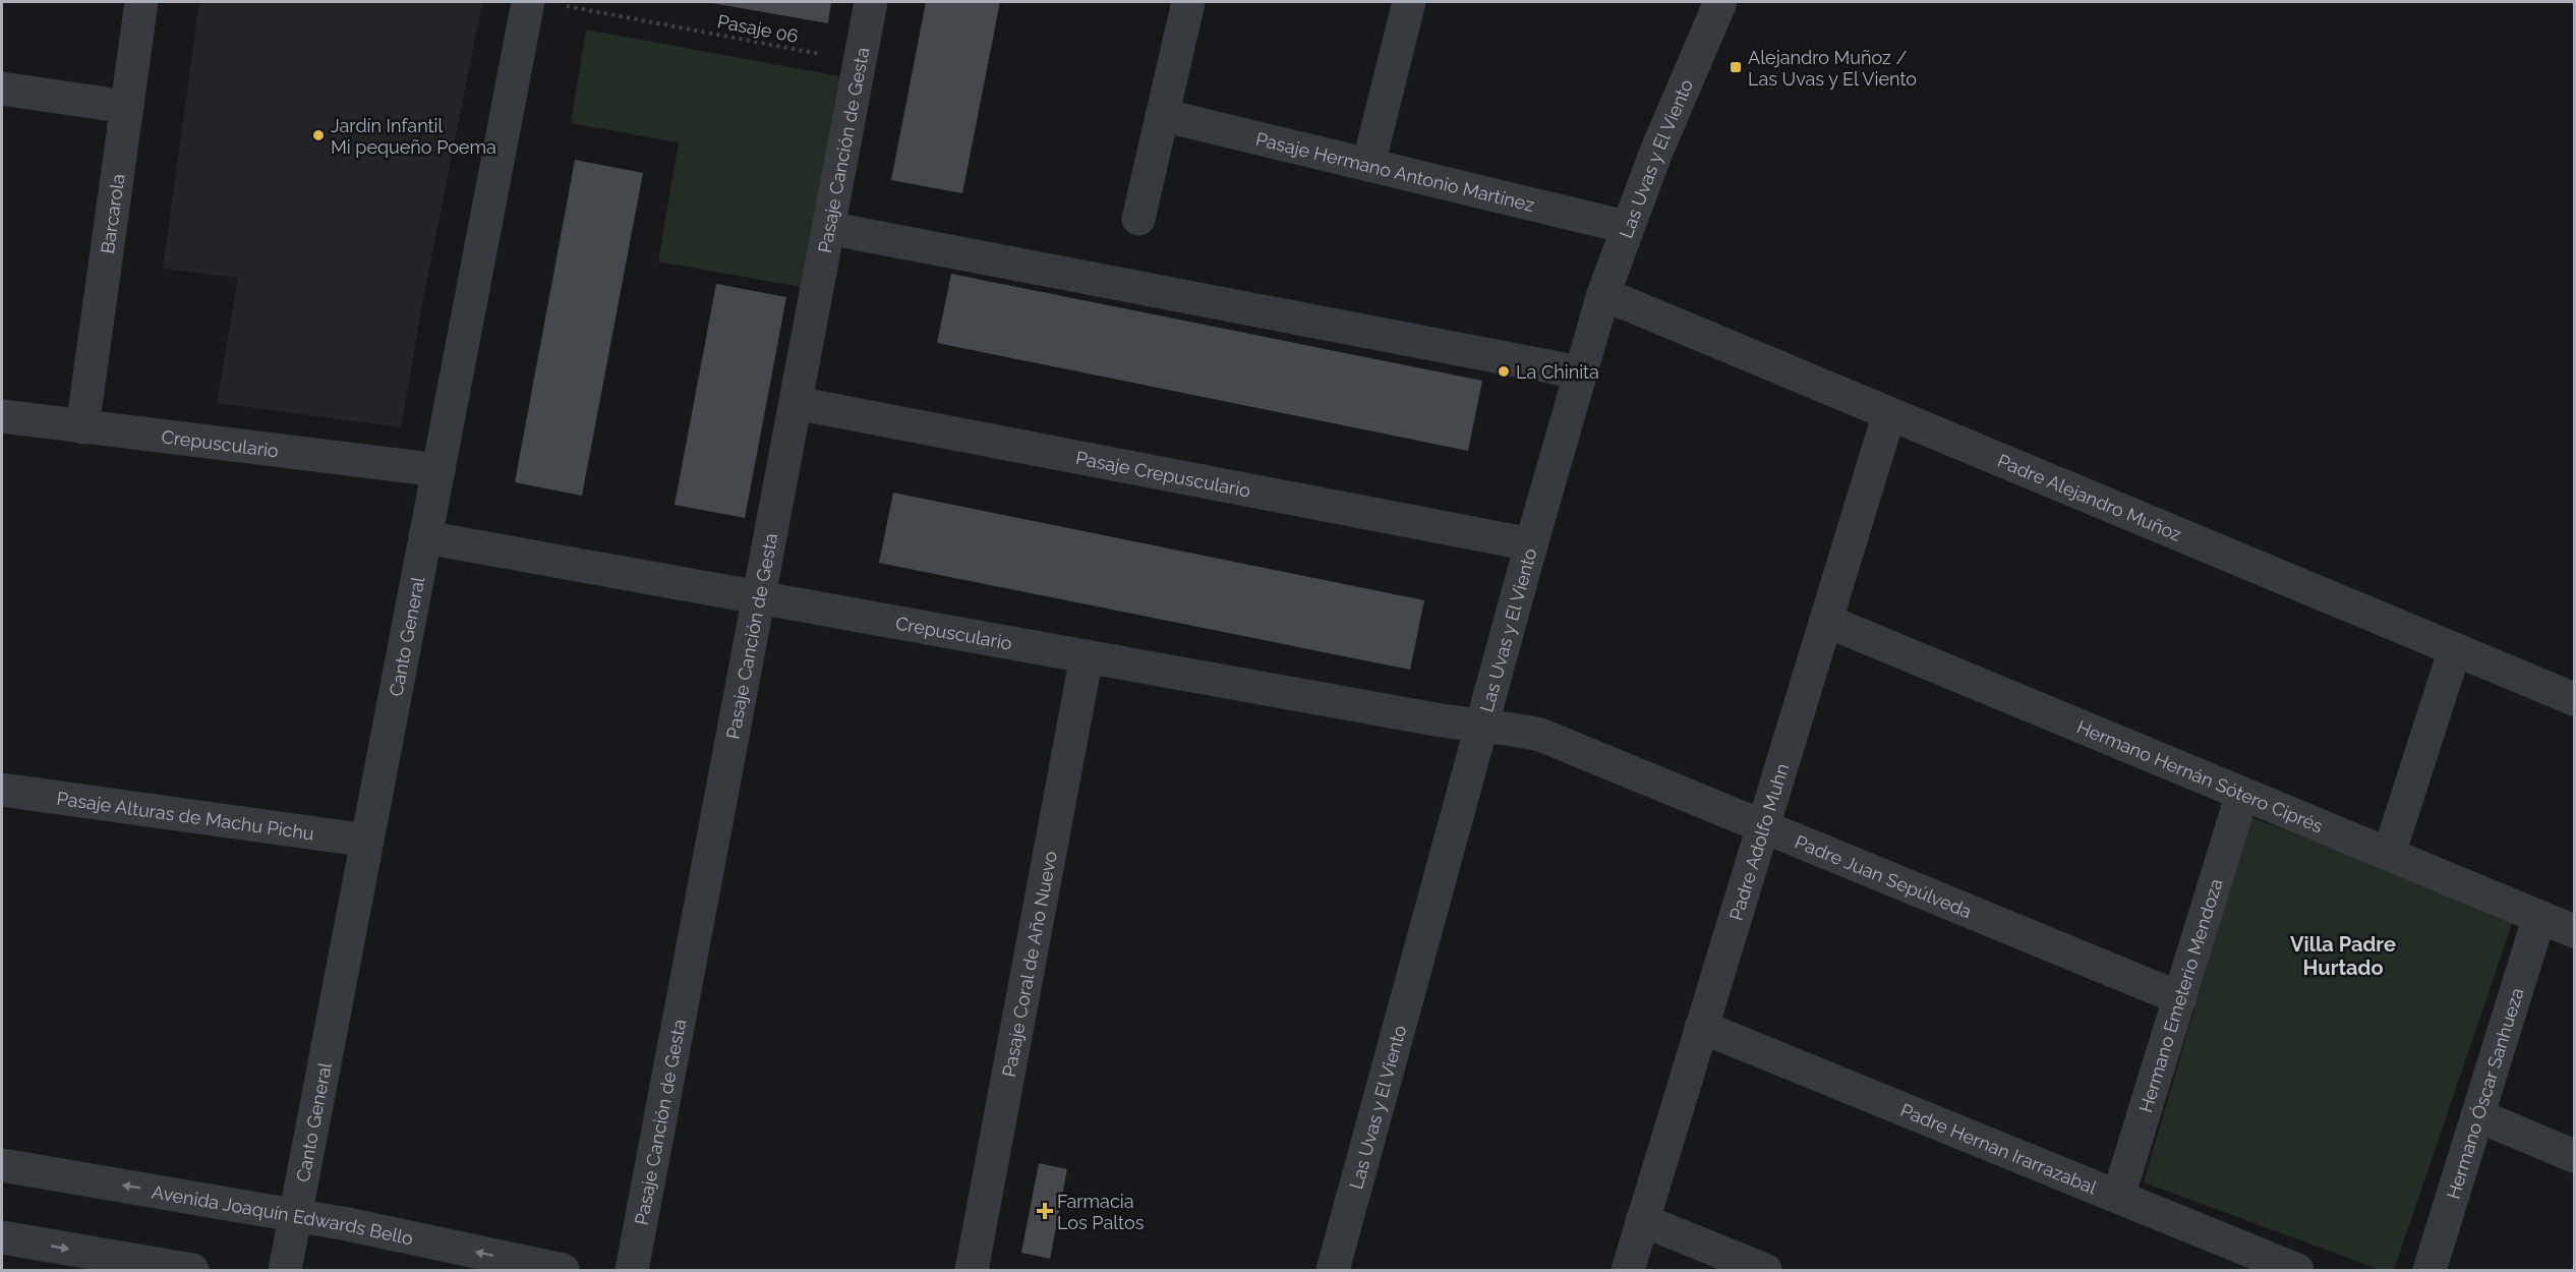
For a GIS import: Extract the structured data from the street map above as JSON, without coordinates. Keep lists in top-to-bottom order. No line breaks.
{"streets":{"street":["Pasaje Canción de Gesta","Las Uvas y El Viento","Pasaje Hermano Antonio Martínez","Barcarola","Crepusculario","Pasaje Crepusculario","Padre Alejandro Muñoz","Canto General","Hermano Hernán Sótero Ciprés","Pasaje Alturas de Machu Pichu","Padre Adolfo Muhn","Padre Juan Sepúlveda","Pasaje Coral de Año Nuevo","Hermano Emeterio Mendoza","Hermano Óscar Sanhueza","Padre Hernan Irarrazabal","Avenida Joaquín Edwards Bello"],"path":["Pasaje 06"]},"crossings":[["Pasaje 06","Pasaje Canción de Gesta"],["Pasaje 06","Canto General"],["Pasaje Canción de Gesta","Crepusculario"],["Pasaje Canción de Gesta","Pasaje Crepusculario"],["Las Uvas y El Viento","Pasaje Hermano Antonio Martínez"],["Las Uvas y El Viento","Crepusculario"],["Las Uvas y El Viento","Pasaje Crepusculario"],["Las Uvas y El Viento","Padre Alejandro Muñoz"],["Las Uvas y El Viento","Padre Juan Sepúlveda"],["Barcarola","Crepusculario"],["Crepusculario","Canto General"],["Crepusculario","Padre Juan Sepúlveda"],["Crepusculario","Pasaje Coral de Año Nuevo"],["Padre Alejandro Muñoz","Padre Adolfo Muhn"],["Canto General","Pasaje Alturas de Machu Pichu"],["Canto General","Avenida Joaquín Edwards Bello"],["Hermano Hernán Sótero Ciprés","Padre Adolfo Muhn"],["Hermano Hernán Sótero Ciprés","Hermano Emeterio Mendoza"],["Hermano Hernán Sótero Ciprés","Hermano Óscar Sanhueza"],["Padre Adolfo Muhn","Padre Juan Sepúlveda"],["Padre Adolfo Muhn","Padre Hernan Irarrazabal"],["Padre Juan Sepúlveda","Hermano Emeterio Mendoza"],["Hermano Emeterio Mendoza","Padre Hernan Irarrazabal"]],"districts":["Villa Padre Hurtado"],"places":{"transit":["Alejandro Muñoz / Las Uvas y El Viento"],"other":["Jardín Infantil Mi pequeño Poema","La Chinita"],"health":["Farmacia Los Paltos"]}}
